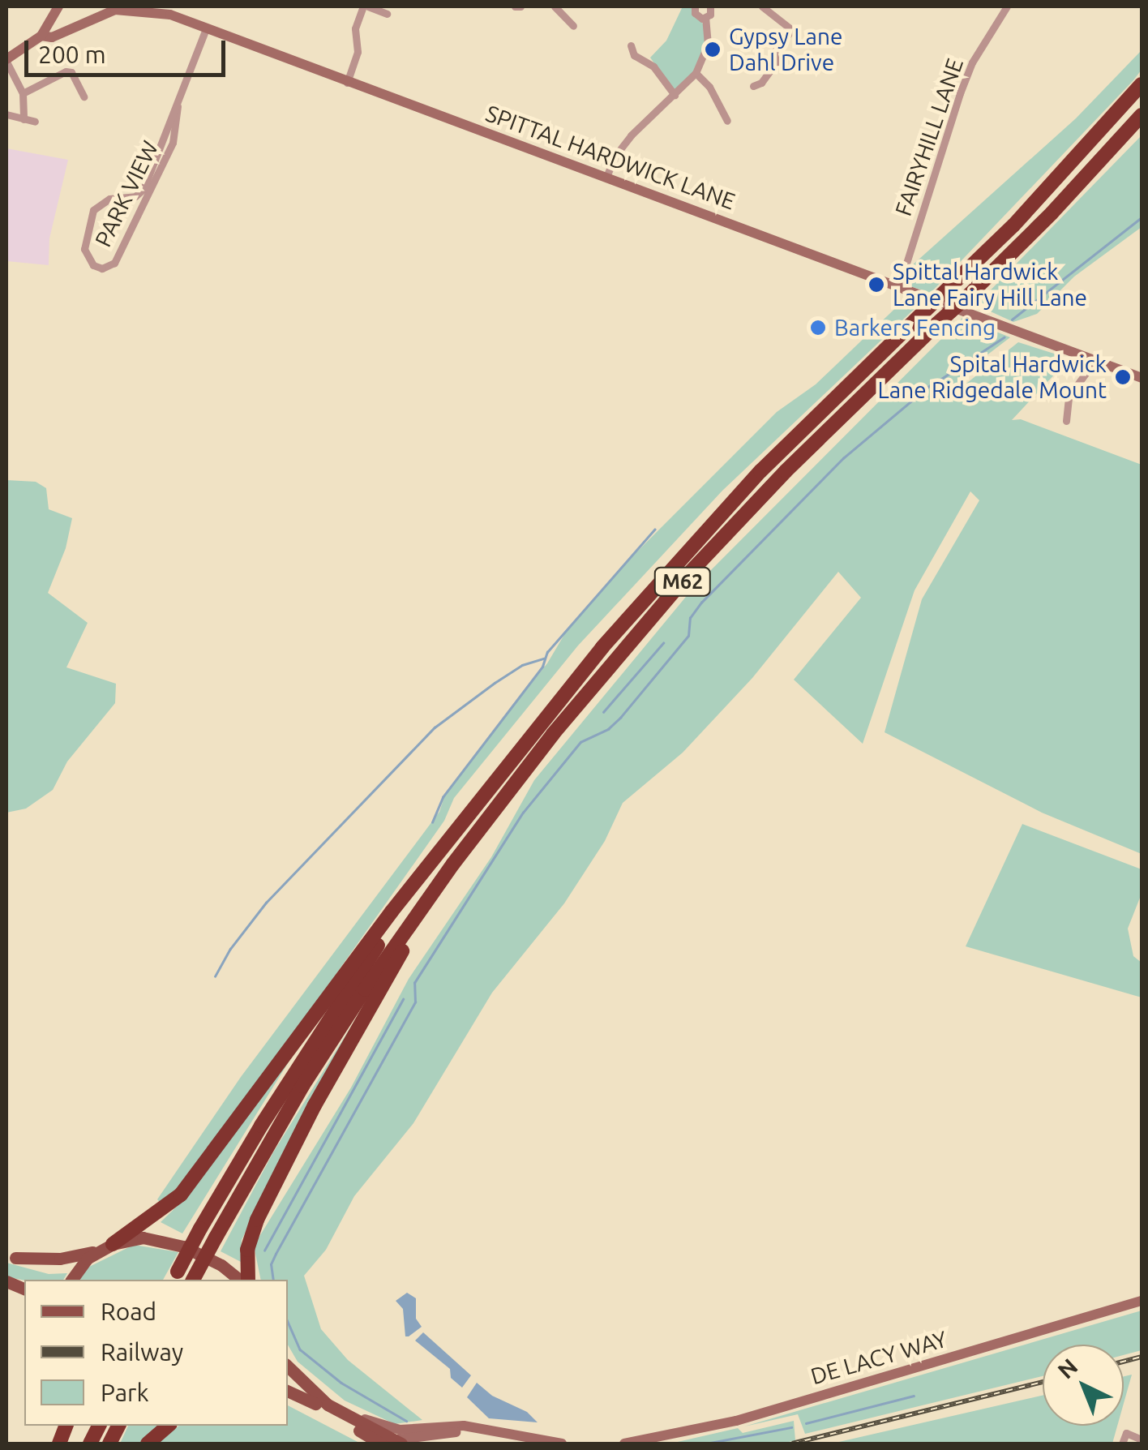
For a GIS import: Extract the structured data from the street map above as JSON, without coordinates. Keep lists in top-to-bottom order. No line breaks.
{"streets":{"highway":["M62"],"street":["FAIRYHILL LANE","SPITTAL HARDWICK LANE","PARK VIEW","DE LACY WAY"]},"crossings":[["FAIRYHILL LANE","SPITTAL HARDWICK LANE"],["SPITTAL HARDWICK LANE","PARK VIEW"]],"places":["Gypsy Lane Dahl Drive","Spittal Hardwick Lane Fairy Hill Lane","Barkers Fencing","Spital Hardwick Lane Ridgedale Mount"],"legend":["Road","Railway","Park"],"scale_bar":"200 m","north":"top left"}
